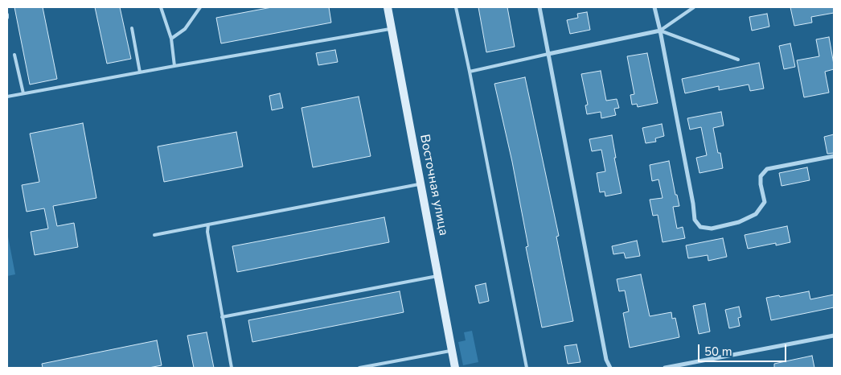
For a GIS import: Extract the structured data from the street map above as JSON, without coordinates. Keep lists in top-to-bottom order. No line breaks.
{"streets":{"main road":["Восточная улица"]},"scale_bar":"50 m"}
